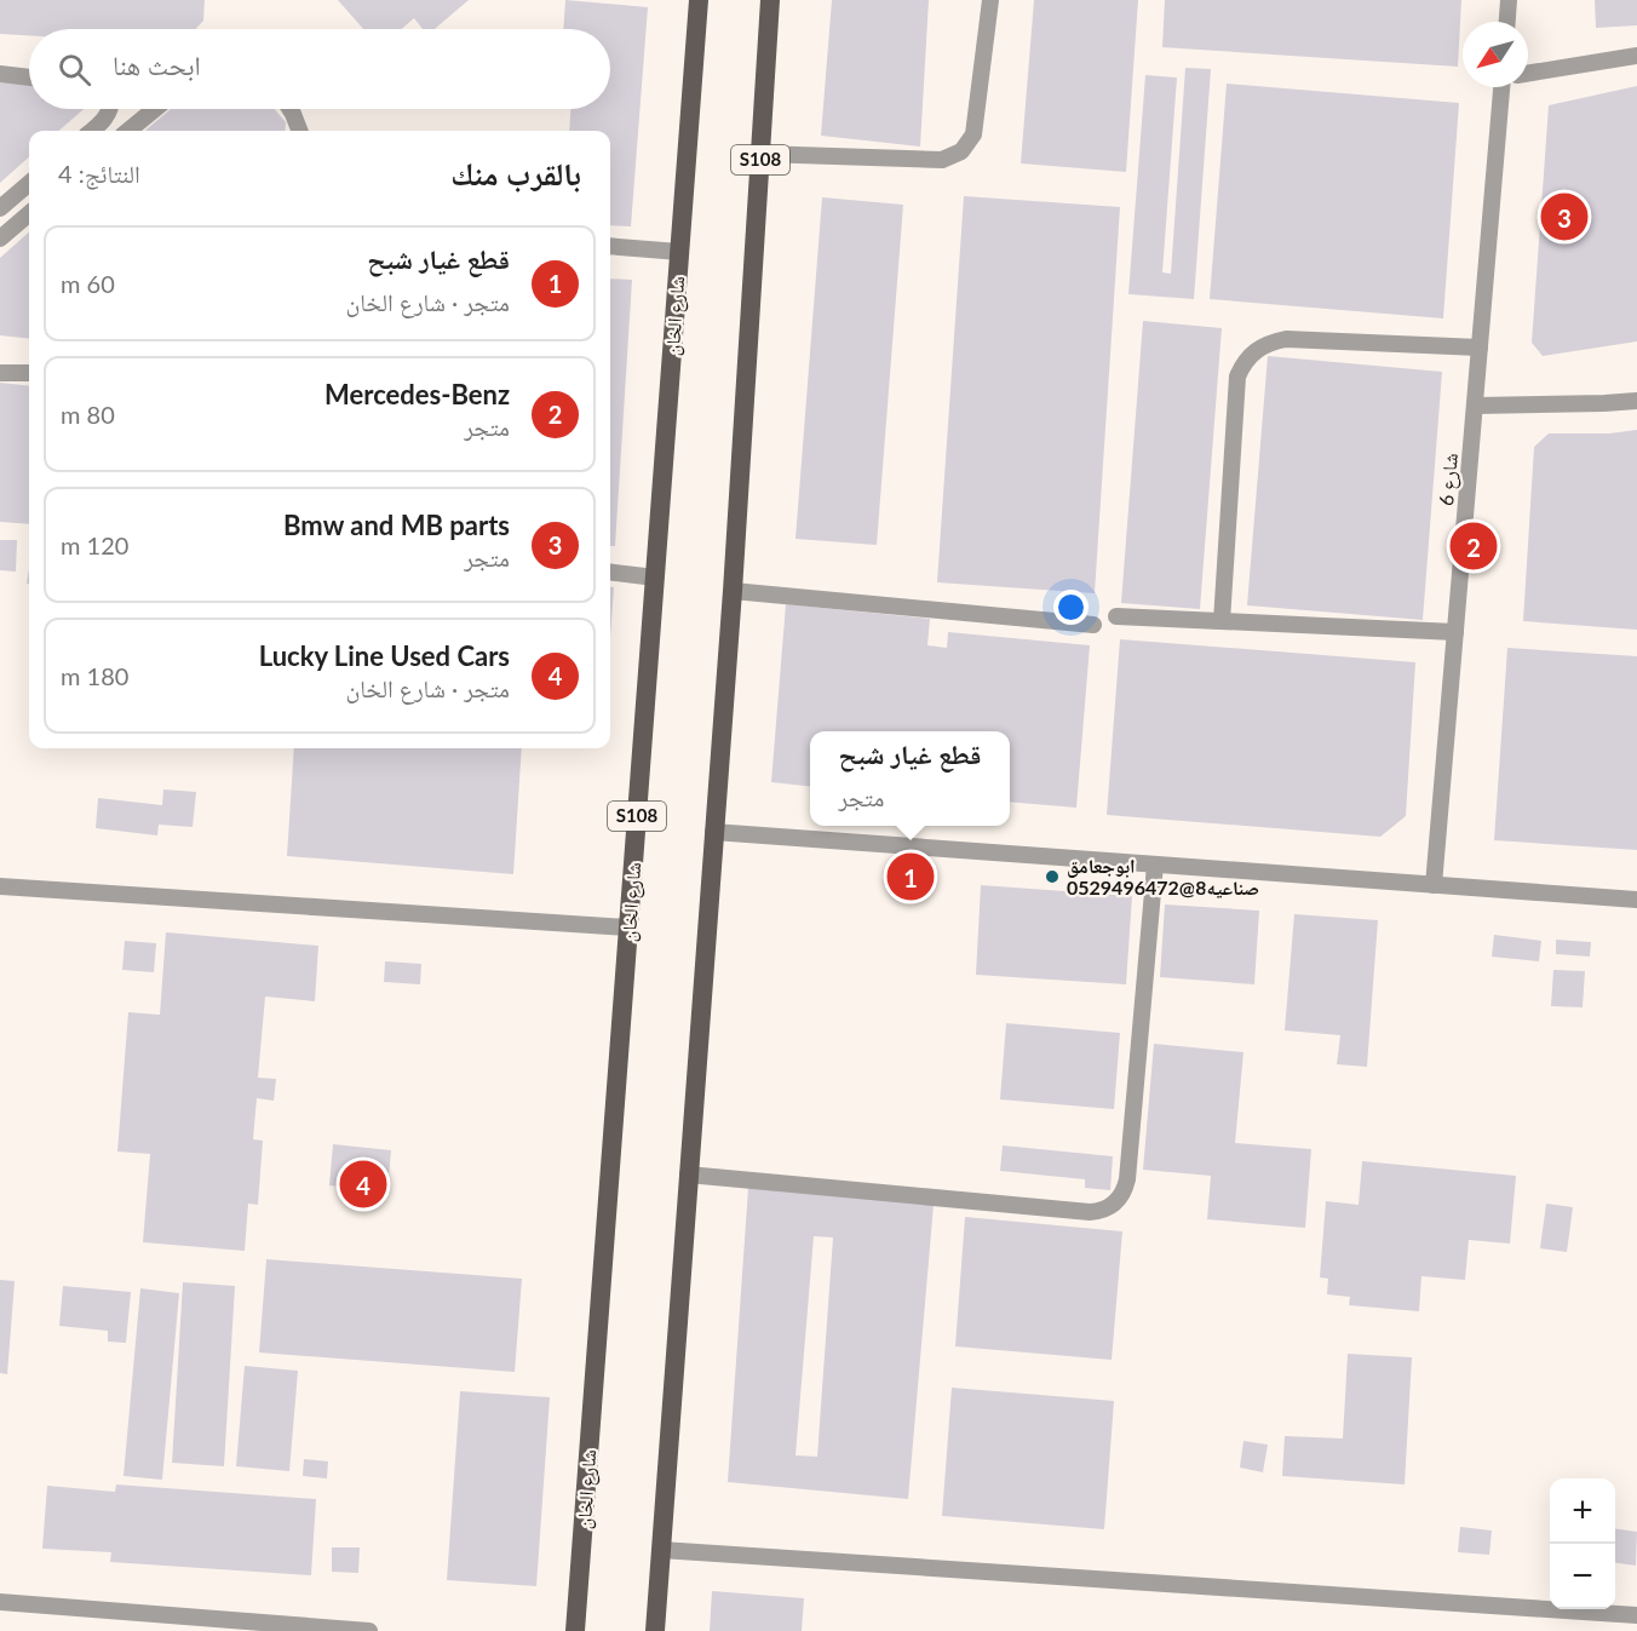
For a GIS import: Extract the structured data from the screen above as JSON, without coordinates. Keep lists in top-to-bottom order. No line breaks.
{"streets":{"main road":["S108","شارع الخان"],"lane":["شارع 6"]},"places":["ابوجعامق صناعيه8@0529496472"],"north":"bottom left","page":{"search":"ابحث هنا","heading":["بالقرب منك","النتائج: 4"],"pins":["3","2","1","4"],"list":[{"mark":"1","name":"قطع غيار شبح","note":"متجر · شارع الخان","value":"60 m"},{"mark":"2","name":"Mercedes-Benz","note":"متجر","value":"80 m"},{"mark":"3","name":"Bmw and MB parts","note":"متجر","value":"120 m"},{"mark":"4","name":"Lucky Line Used Cars","note":"متجر · شارع الخان","value":"180 m"}],"popup":["قطع غيار شبح","متجر"],"map_buttons":["+","−"]}}
